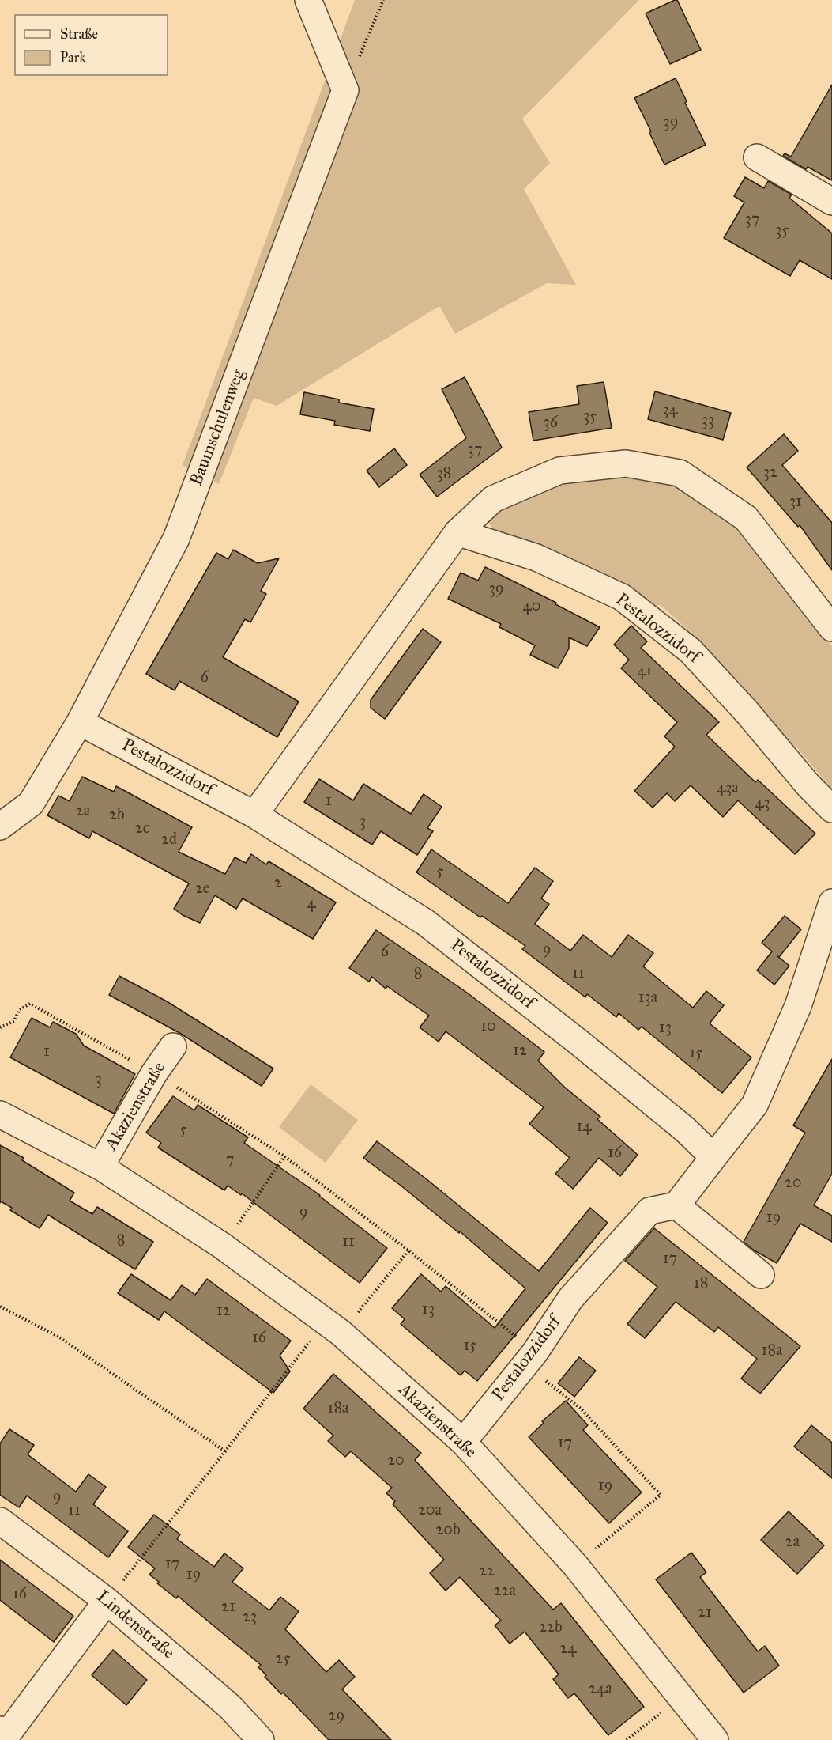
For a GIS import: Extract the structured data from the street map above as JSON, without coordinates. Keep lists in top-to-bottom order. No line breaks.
{"streets":{"street":["Baumschulenweg","Pestalozzidorf","Akazienstraße","Lindenstraße"]},"crossings":[["Baumschulenweg","Pestalozzidorf"],["Pestalozzidorf","Akazienstraße"]],"house_numbers":["39","37","35","34","35","33","36","37","32","38","31","39","40","41","6","43a","1","43","2a","2b","3","2c","2d","5","2","2e","4","9","6","11","8","13a","10","13","12","1","15","3","14","5","16","7","20","9","19","8","11","17","18","13","12","16","15","18a","18a","17","20","19","9","11","20a","20b","2a","17","22","19","22a","16","21","21","23","22b","24","25","24a","29"],"legend":["Straße","Park"]}
